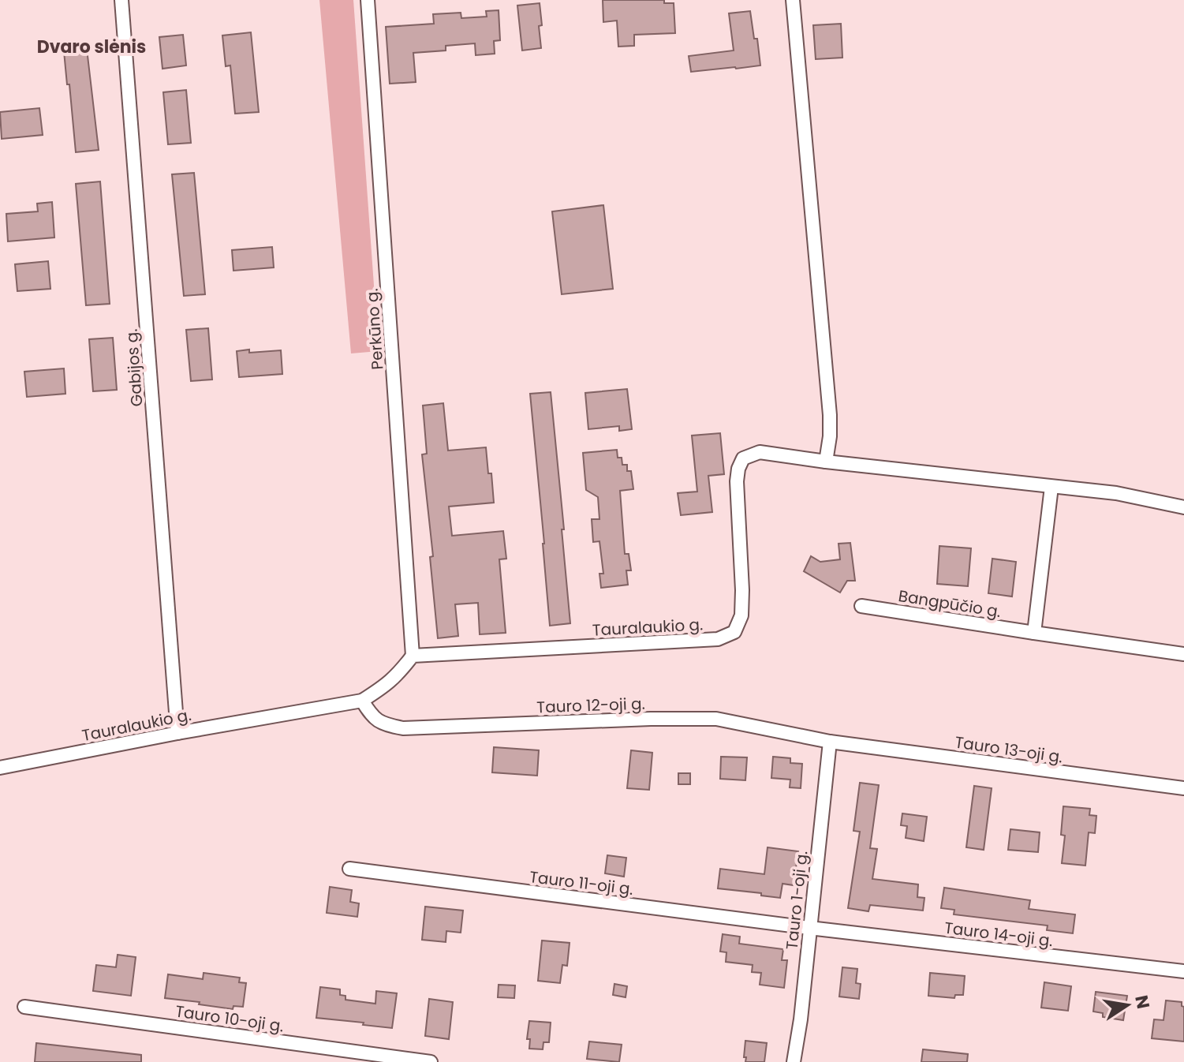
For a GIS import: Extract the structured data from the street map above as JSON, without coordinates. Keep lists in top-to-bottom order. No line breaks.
{"streets":{"street":["Perkūno g.","Gabijos g.","Bangpūčio g.","Tauralaukio g.","Tauro 12-oji g.","Tauro 13-oji g.","Tauro 11-oji g.","Tauro 1-oji g.","Tauro 14-oji g.","Tauro 10-oji g."]},"crossings":[["Perkūno g.","Tauralaukio g."],["Gabijos g.","Tauralaukio g."],["Tauralaukio g.","Tauro 12-oji g."],["Tauro 12-oji g.","Tauro 13-oji g."],["Tauro 12-oji g.","Tauro 1-oji g."],["Tauro 13-oji g.","Tauro 1-oji g."],["Tauro 11-oji g.","Tauro 1-oji g."],["Tauro 11-oji g.","Tauro 14-oji g."],["Tauro 1-oji g.","Tauro 14-oji g."]],"districts":["Dvaro slėnis"],"north":"right"}
